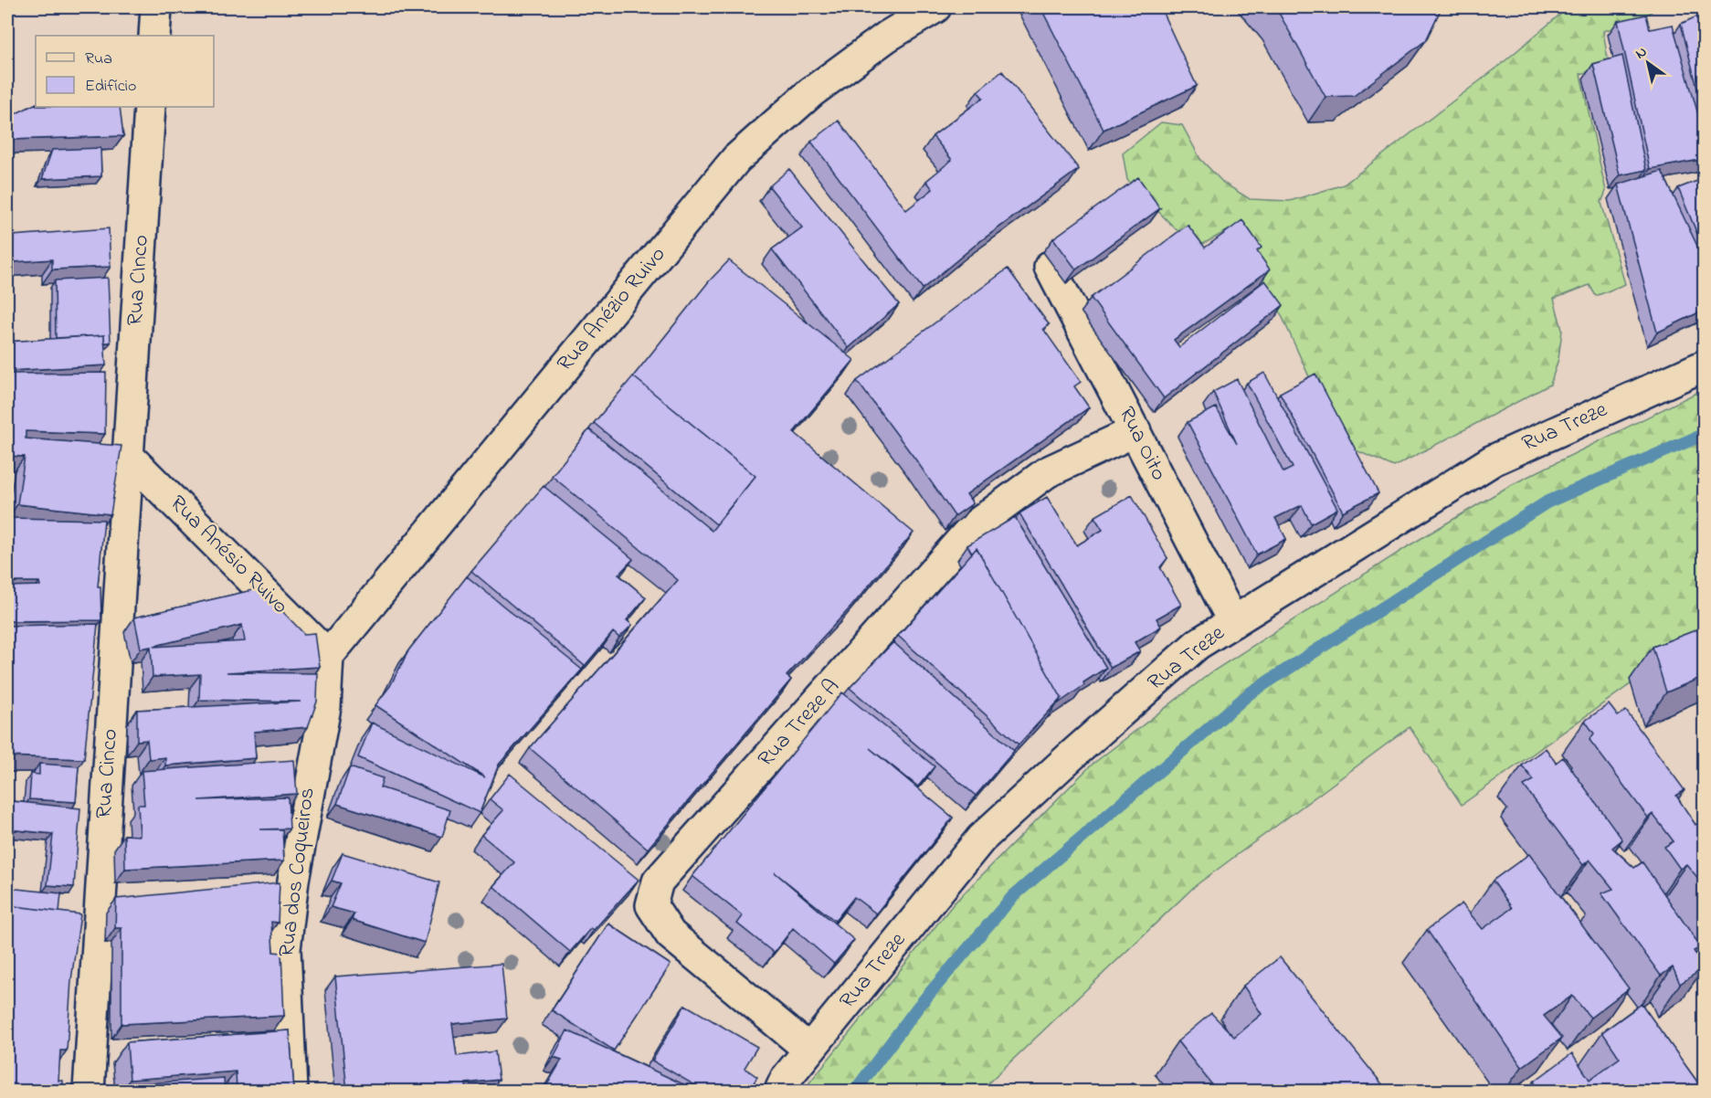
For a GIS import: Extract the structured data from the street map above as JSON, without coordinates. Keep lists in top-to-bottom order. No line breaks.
{"streets":{"street":["Rua CInco","Rua Anézio Ruivo","Rua Treze","Rua Oito","Rua Anésio Ruivo","Rua Treze A","Rua Cinco","Rua dos Coqueiros"]},"crossings":[["Rua CInco","Rua Anésio Ruivo"],["Rua CInco","Rua Cinco"],["Rua Anézio Ruivo","Rua Anésio Ruivo"],["Rua Anézio Ruivo","Rua dos Coqueiros"],["Rua Treze","Rua Oito"],["Rua Treze","Rua Treze A"],["Rua Oito","Rua Treze A"],["Rua Anésio Ruivo","Rua Cinco"],["Rua Anésio Ruivo","Rua dos Coqueiros"]],"legend":["Rua","Edifício"],"north":"top left"}
